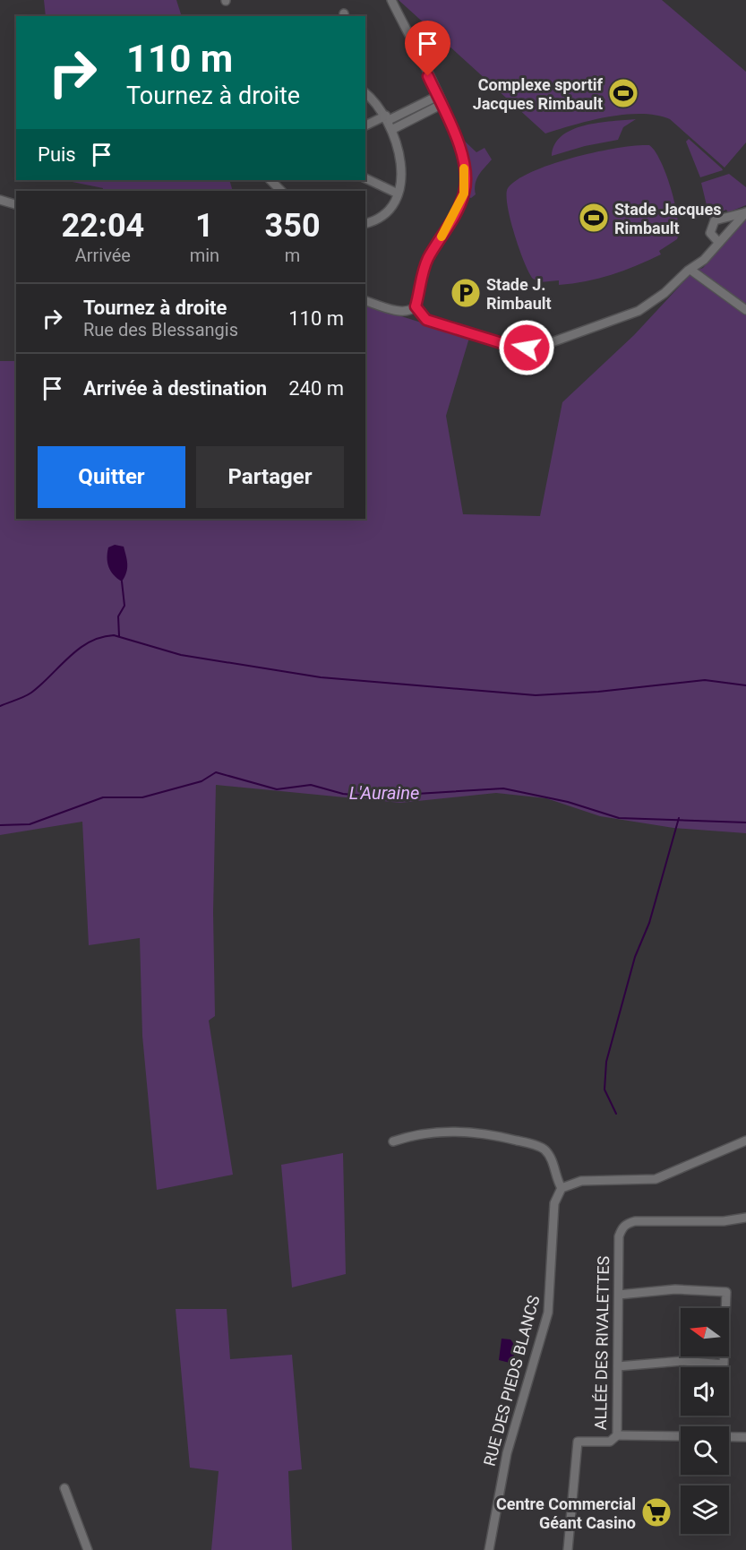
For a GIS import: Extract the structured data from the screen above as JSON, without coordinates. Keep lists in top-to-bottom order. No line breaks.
{"streets":{"street":["ALLÉE DES RIVALETTES","RUE DES PIEDS BLANCS"]},"water":["L'Auraine"],"places":{"sports":["Complexe sportif Jacques Rimbault","Stade Jacques Rimbault"],"parking":["Stade J. Rimbault"],"supermarket":["Centre Commercial Géant Casino"]},"north":"left","page":{"turn":["110 m","Tournez à droite"],"then":"Puis","eta":["22:04","Arrivée","1","min","350","m"],"list":[{"name":"Tournez à droite","note":"Rue des Blessangis","value":"110 m"},{"name":"Arrivée à destination","value":"240 m"}],"buttons":["Quitter","Partager"]}}
